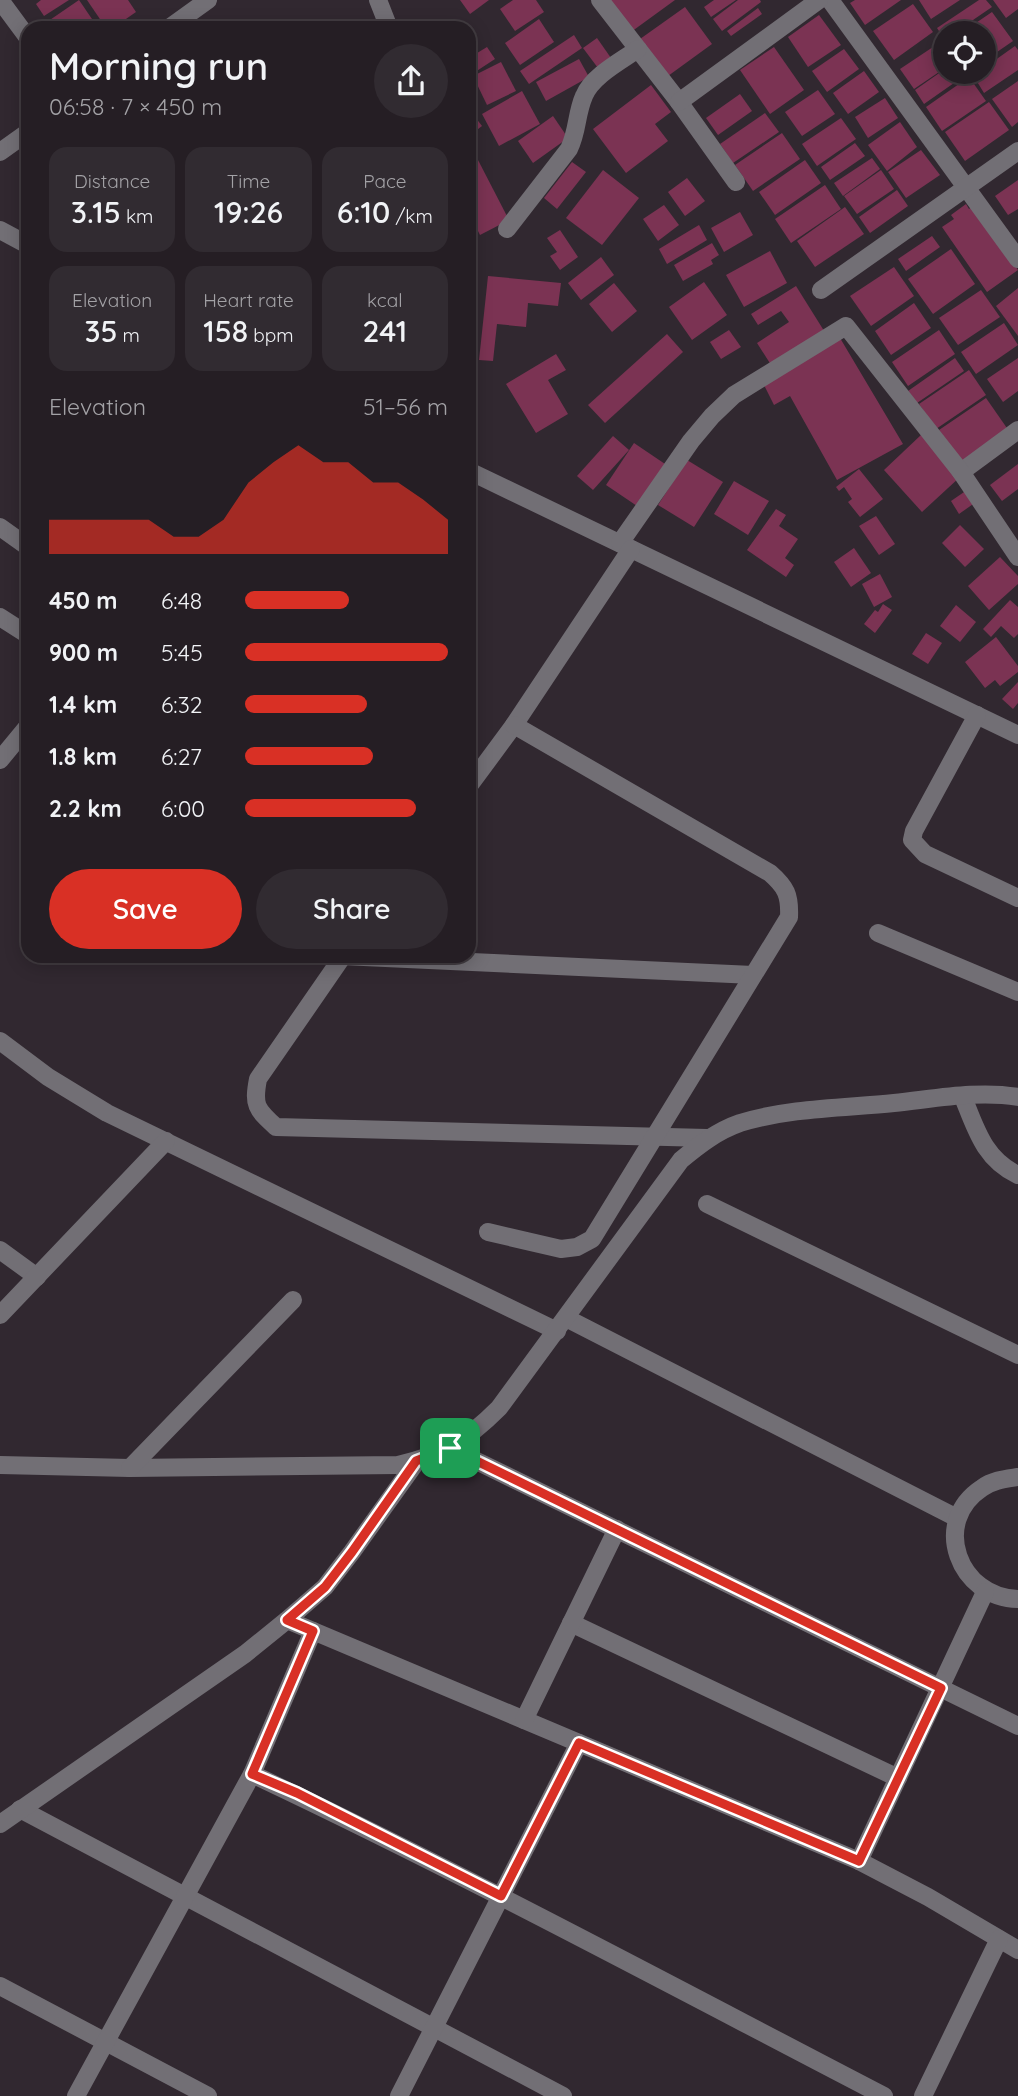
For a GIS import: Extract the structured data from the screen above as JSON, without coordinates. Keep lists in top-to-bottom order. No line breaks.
{"page":{"heading":["Morning run","06:58 · 7 × 450 m"],"stats":[["Distance","3.15 km"],["Time","19:26"],["Pace","6:10 /km"],["Elevation","35 m"],["Heart rate","158 bpm"],["kcal","241"]],"chart":["Elevation","51–56 m"],"list":[{"name":"450 m","note":"6:48"},{"name":"900 m","note":"5:45"},{"name":"1.4 km","note":"6:32"},{"name":"1.8 km","note":"6:27"},{"name":"2.2 km","note":"6:00"}],"buttons":["Save","Share"]}}
